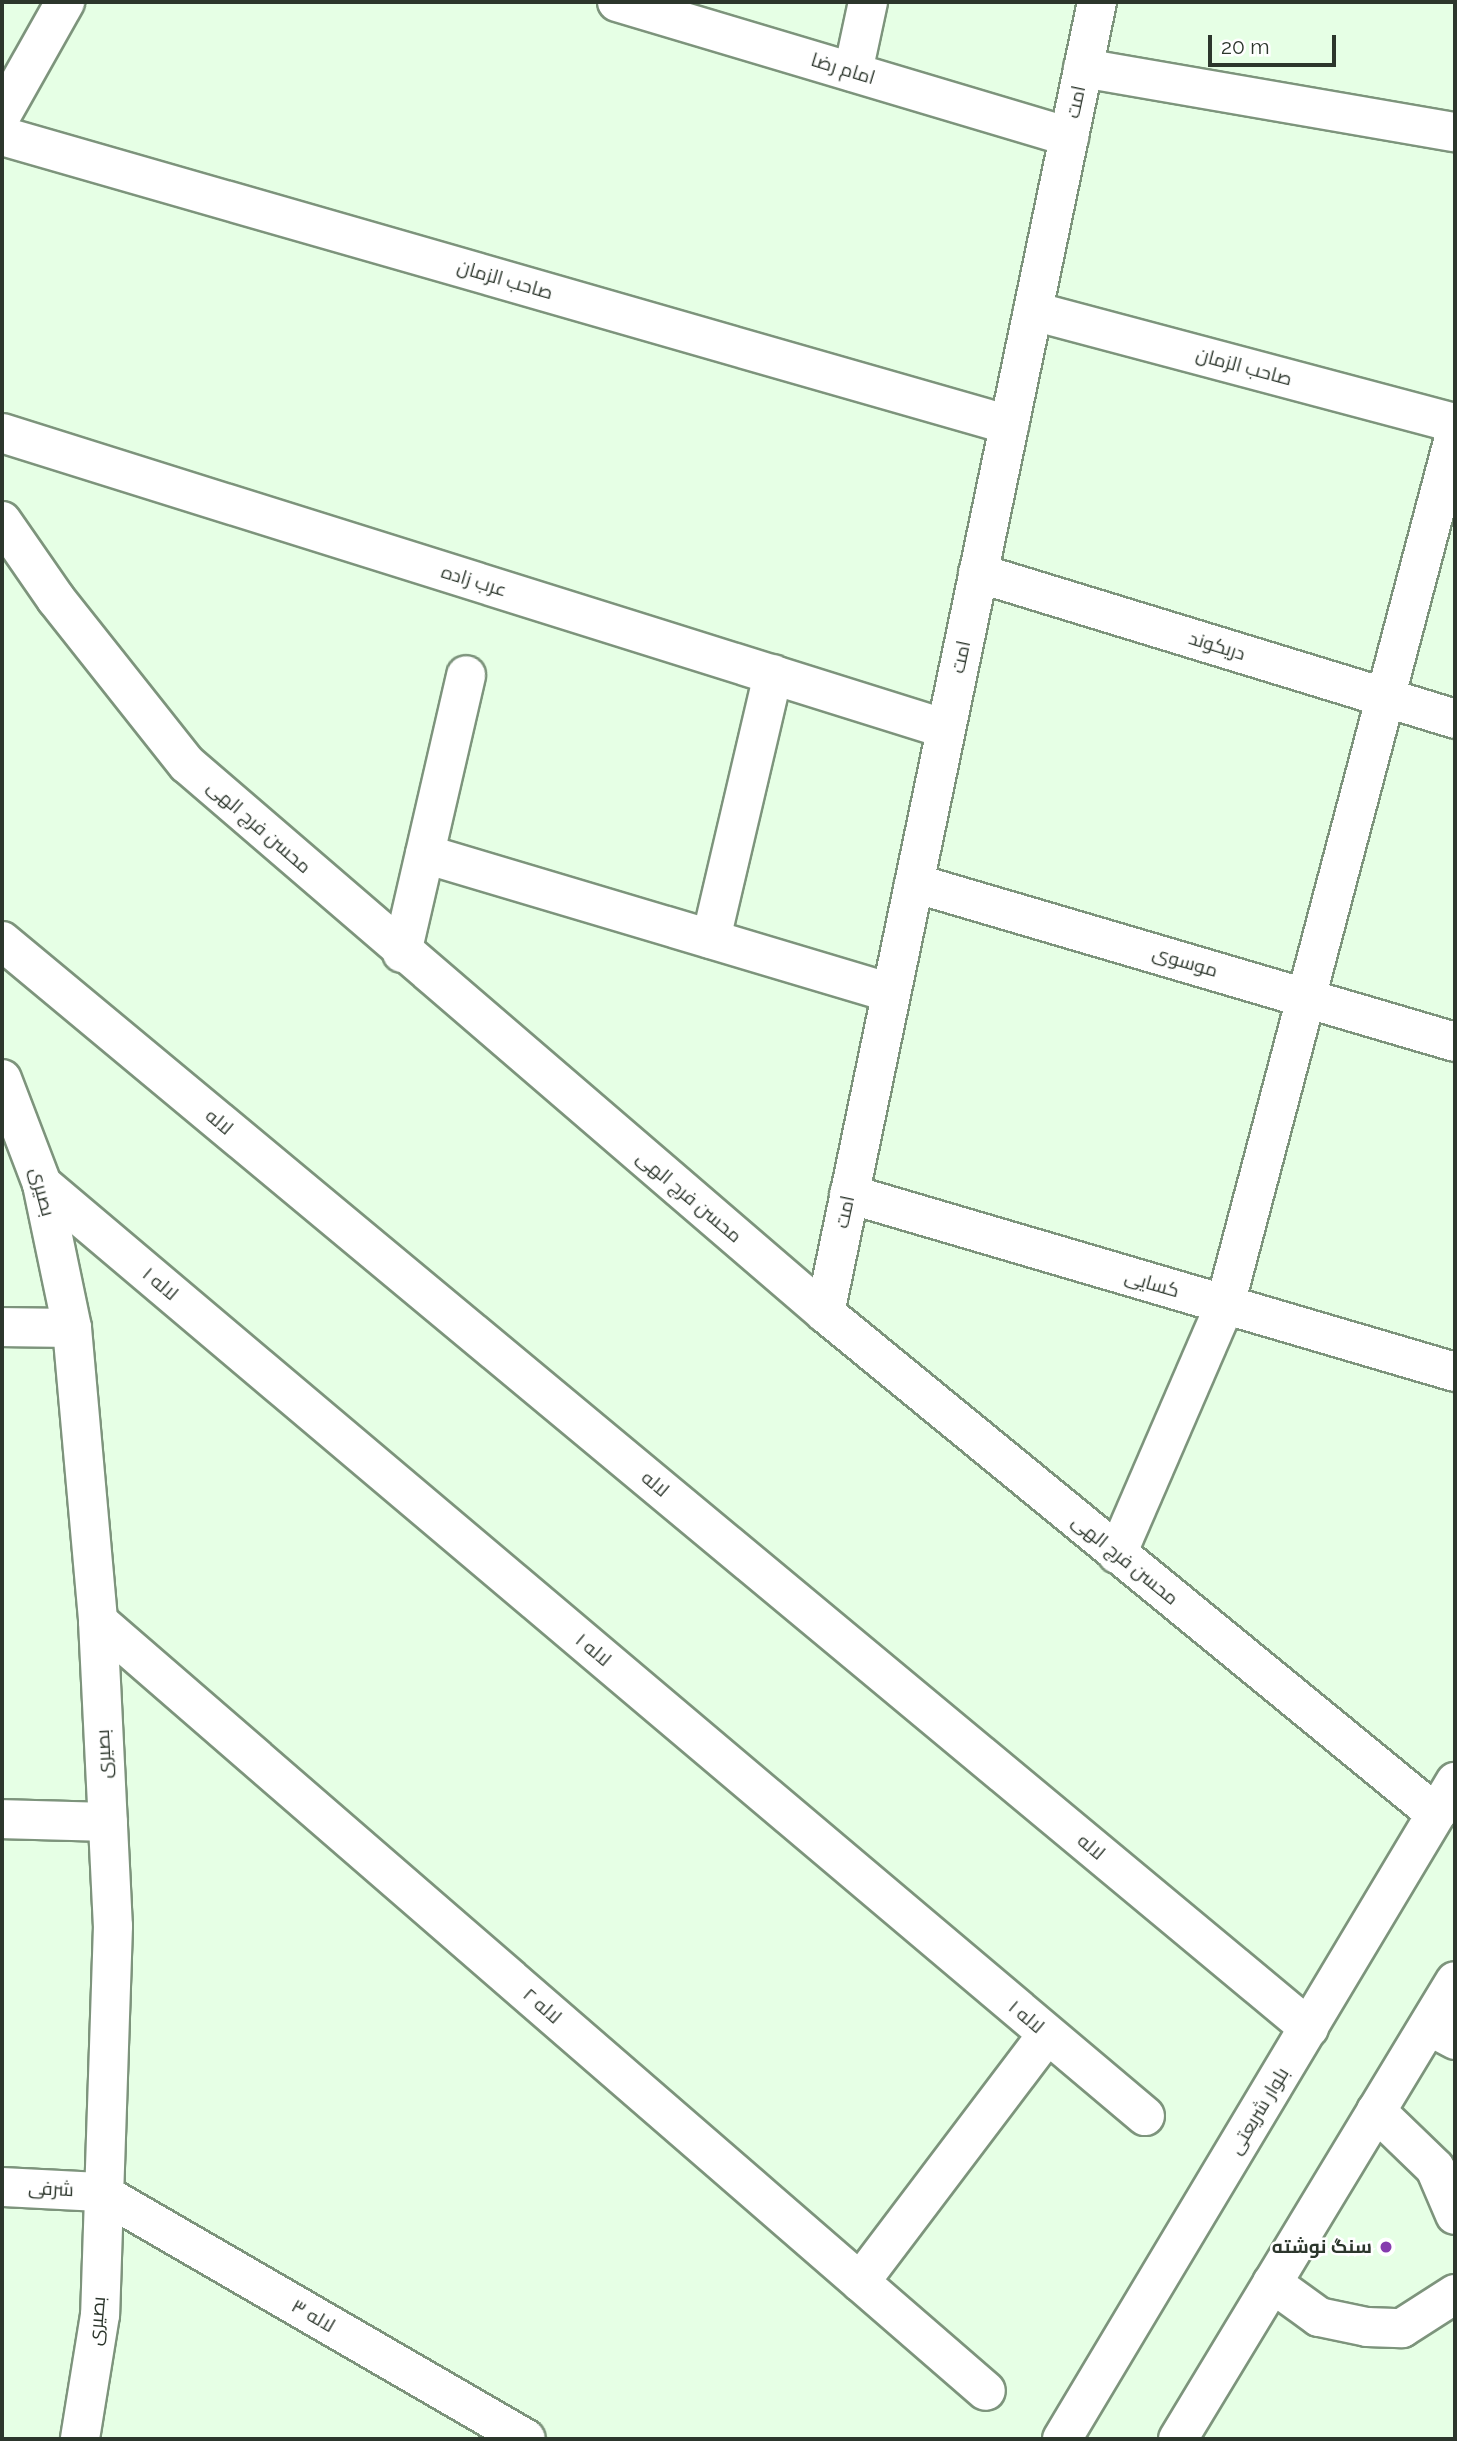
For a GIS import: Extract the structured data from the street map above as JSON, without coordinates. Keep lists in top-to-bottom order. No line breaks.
{"streets":{"street":["امام رضا","امت","صاحب الزمان","عرب زاده","دریکوند","محسن فرج الهی","موسوی","لاله","بصیری","لاله ۱","کسایی","لاله ۲","بلوار شریعتی","شرفی","لاله ۳"]},"crossings":[["امام رضا","امت"],["امت","صاحب الزمان"],["امت","عرب زاده"],["امت","دریکوند"],["امت","محسن فرج الهی"],["امت","موسوی"],["امت","کسایی"],["محسن فرج الهی","بلوار شریعتی"],["لاله","بلوار شریعتی"],["بصیری","لاله ۱"],["بصیری","لاله ۲"],["بصیری","شرفی"],["بصیری","لاله ۳"],["شرفی","لاله ۳"]],"places":["سنگ نوشته"],"scale_bar":"20 m"}
